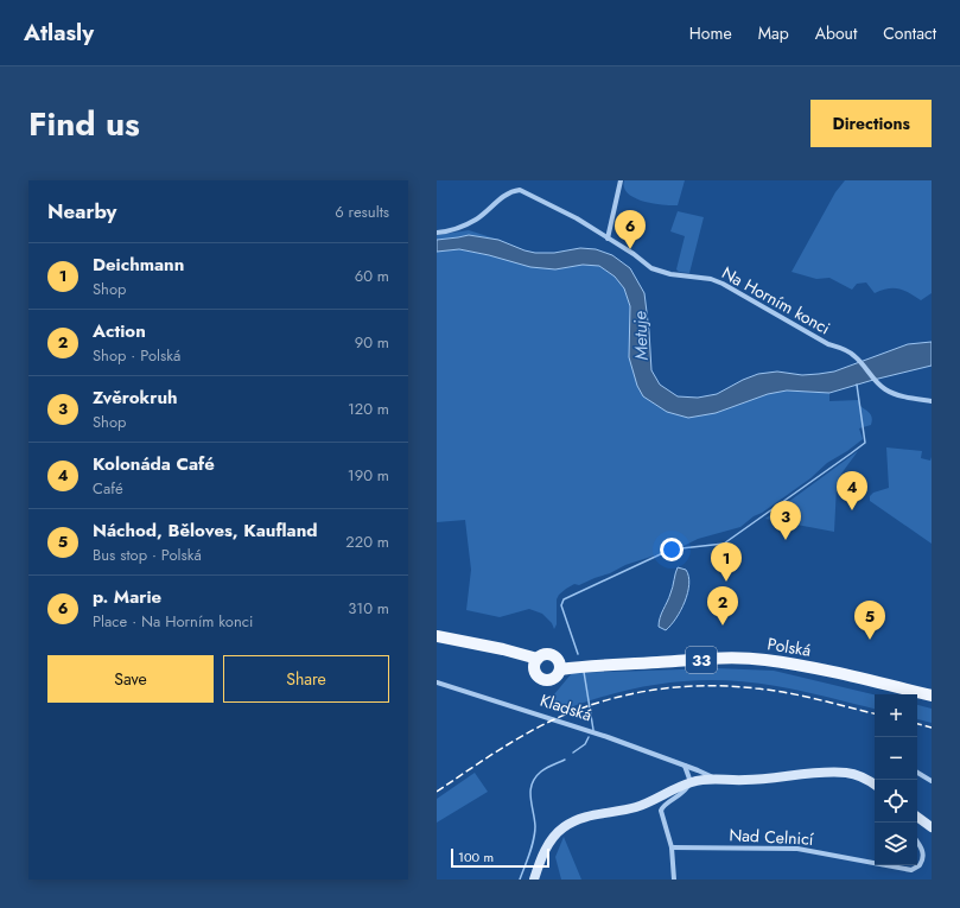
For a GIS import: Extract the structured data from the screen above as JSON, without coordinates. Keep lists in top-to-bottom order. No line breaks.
{"streets":{"main road":["Polská","33","Kladská"],"street":["Na Horním konci","Nad Celnicí"]},"water":["Metuje"],"scale_bar":"100 m","page":{"header":"Atlasly","nav":["Home","Map","About","Contact"],"title":"Find us","buttons":["Directions",["Save","Share"]],"heading":["Nearby","6 results"],"pins":["6","4","3","1","2","5"],"list":[{"mark":"1","name":"Deichmann","note":"Shop","value":"60 m"},{"mark":"2","name":"Action","note":"Shop · Polská","value":"90 m"},{"mark":"3","name":"Zvěrokruh","note":"Shop","value":"120 m"},{"mark":"4","name":"Kolonáda Café","note":"Café","value":"190 m"},{"mark":"5","name":"Náchod, Běloves, Kaufland","note":"Bus stop · Polská","value":"220 m"},{"mark":"6","name":"p. Marie","note":"Place · Na Horním konci","value":"310 m"}],"map_buttons":["+","−"],"scale":"100 m"}}
